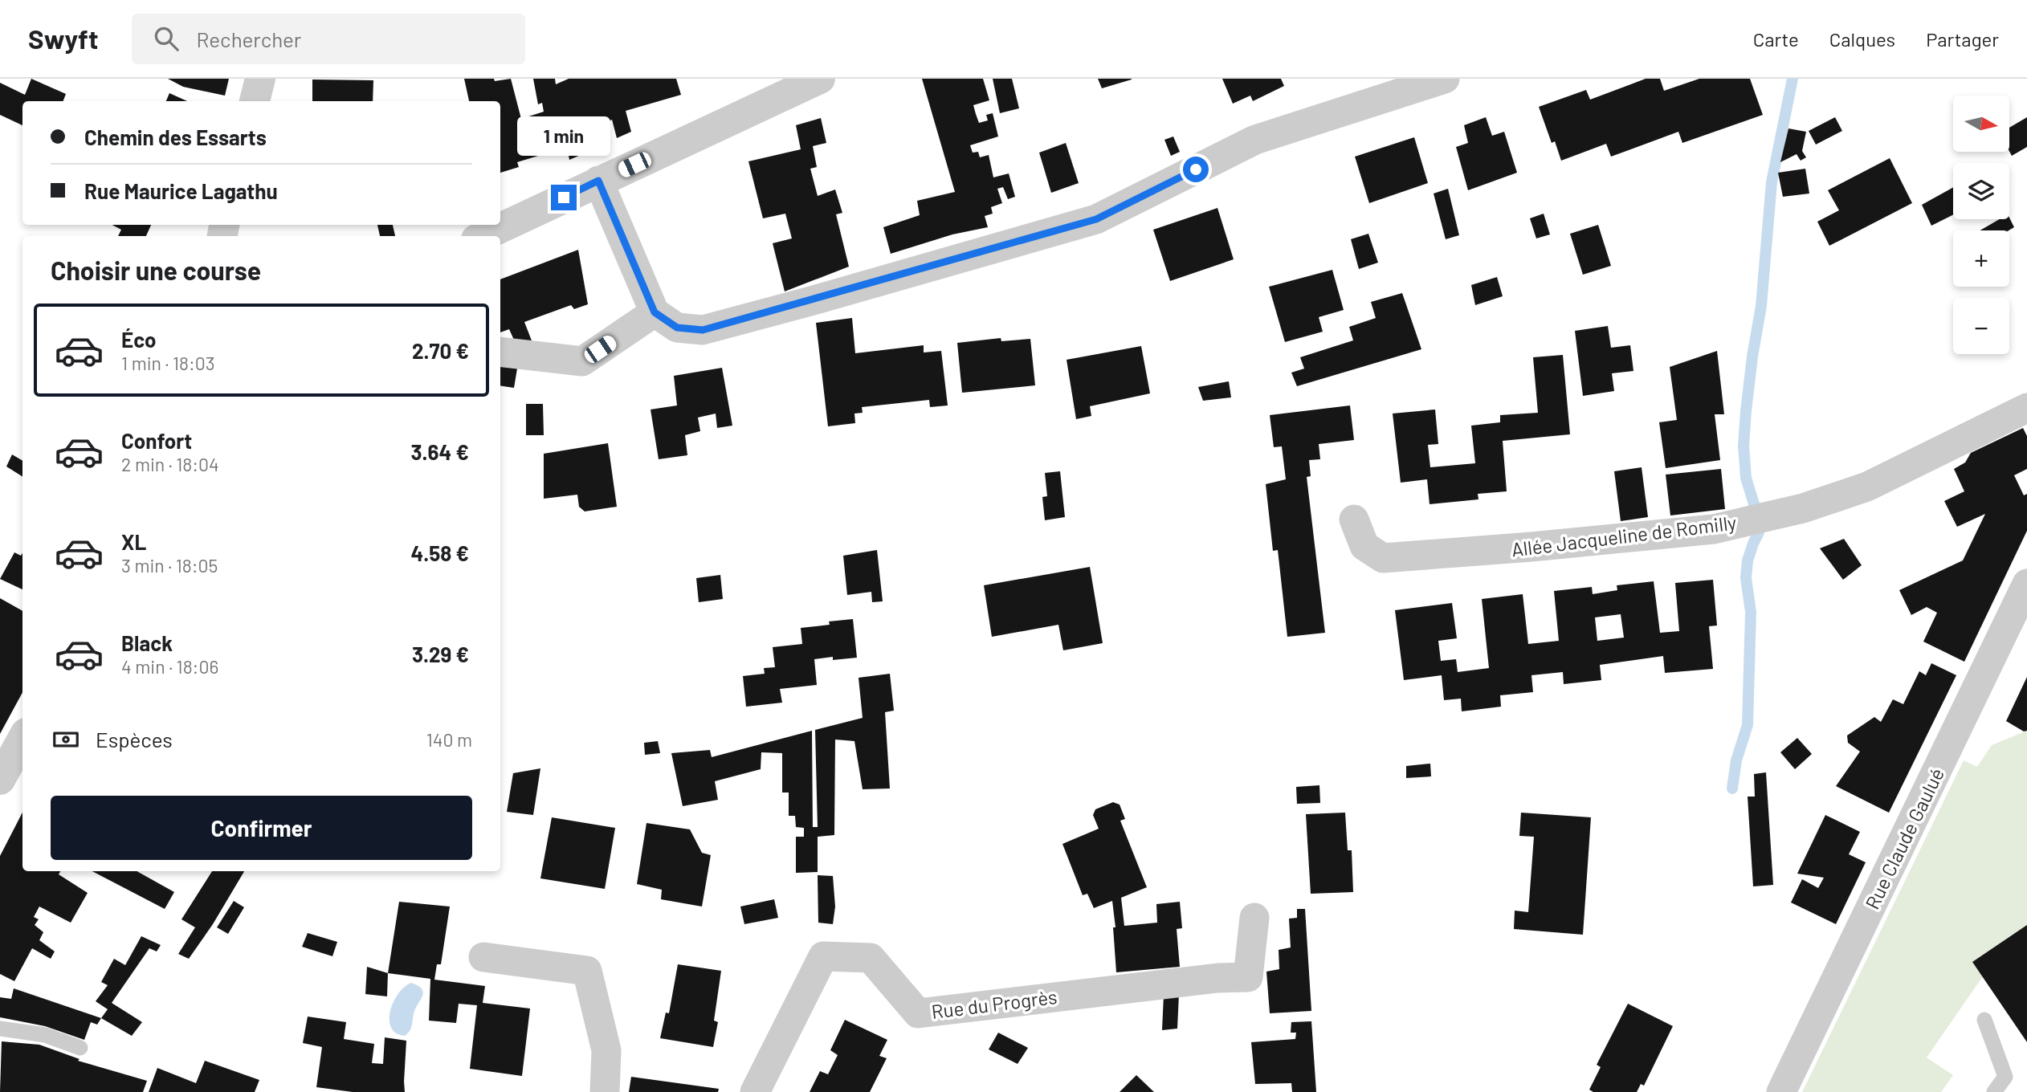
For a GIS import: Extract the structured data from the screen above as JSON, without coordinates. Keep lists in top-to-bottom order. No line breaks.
{"streets":{"street":["Allée Jacqueline de Romilly","Rue Claude Gaulué","Rue du Progrès"]},"north":"right","page":{"header":"Swyft","search":"Rechercher","nav":["Carte","Calques","Partager"],"map_buttons":["+","−"],"banner":["Chemin des Essarts","Rue Maurice Lagathu"],"bubble":"1 min","heading":"Choisir une course","list":[{"name":"Éco","note":"1 min · 18:03","value":"2.70 €"},{"name":"Confort","note":"2 min · 18:04","value":"3.64 €"},{"name":"XL","note":"3 min · 18:05","value":"4.58 €"},{"name":"Black","note":"4 min · 18:06","value":"3.29 €"}],"pay":["Espèces","140 m"],"buttons":"Confirmer"}}
